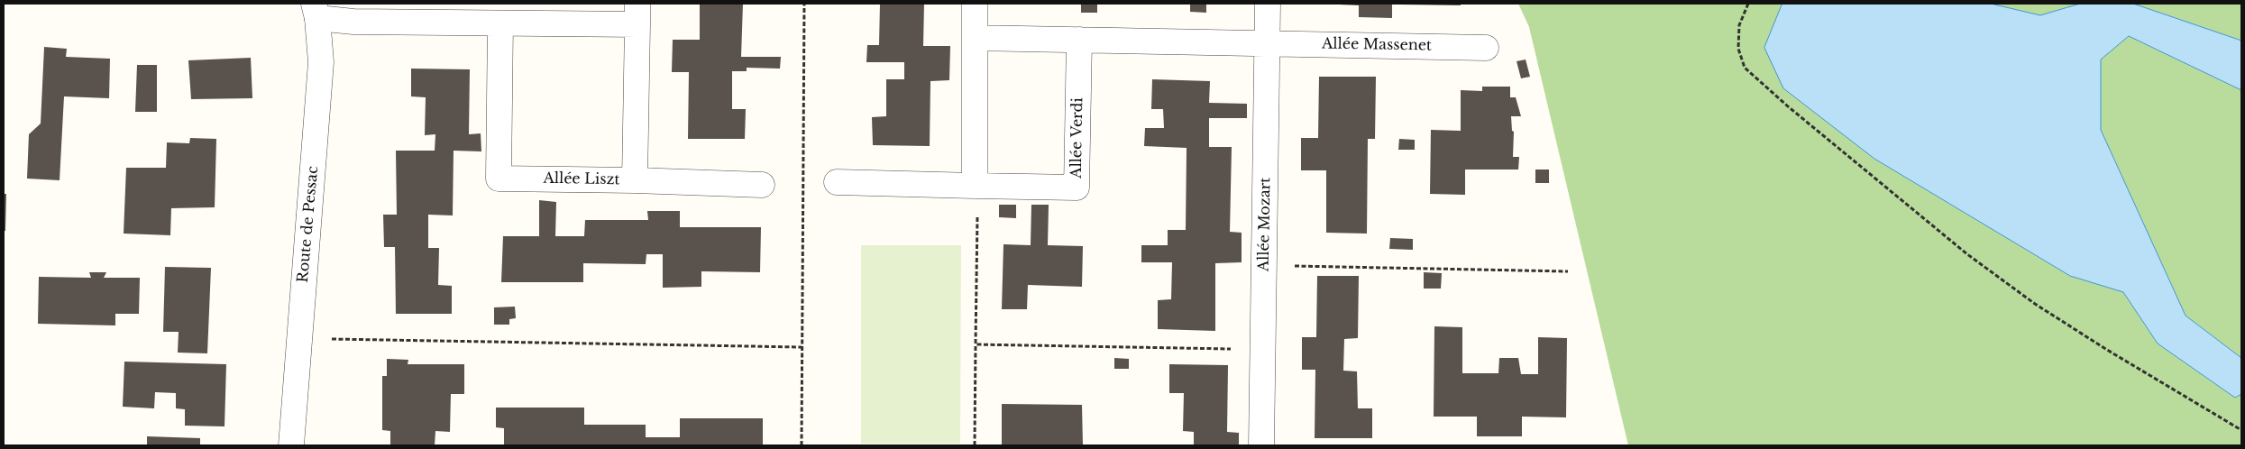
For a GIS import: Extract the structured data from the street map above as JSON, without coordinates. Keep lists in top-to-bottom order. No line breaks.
{"streets":{"street":["Allée Massenet","Allée Verdi","Allée Liszt","Route de Pessac","Allée Mozart"]},"crossings":[["Allée Massenet","Allée Mozart"],["Allée Liszt","Route de Pessac"]]}
